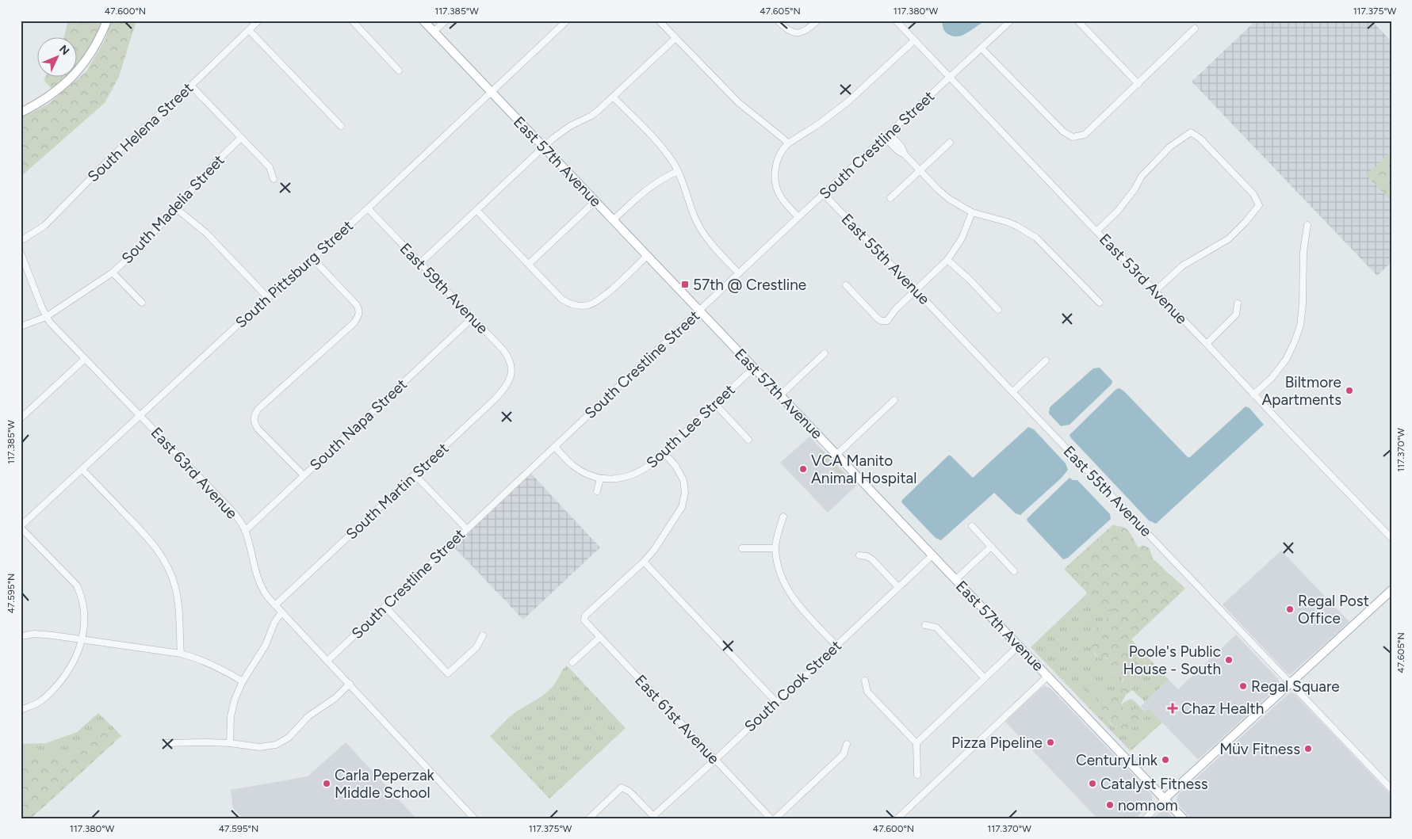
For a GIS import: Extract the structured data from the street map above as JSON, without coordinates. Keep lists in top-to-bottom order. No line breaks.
{"streets":{"main road":["East 57th Avenue"],"street":["South Helena Street","South Crestline Street","South Madelia Street","East 55th Avenue","South Pittsburg Street","East 53rd Avenue","East 59th Avenue","South Napa Street","South Lee Street","East 63rd Avenue","South Martin Street","South Cook Street","East 61st Avenue"]},"crossings":[["South Crestline Street","East 57th Avenue"],["South Crestline Street","East 55th Avenue"],["South Crestline Street","East 53rd Avenue"],["South Crestline Street","South Lee Street"],["South Crestline Street","East 63rd Avenue"],["East 57th Avenue","South Pittsburg Street"],["East 57th Avenue","South Lee Street"],["East 57th Avenue","South Cook Street"],["South Madelia Street","East 63rd Avenue"],["South Pittsburg Street","East 59th Avenue"],["South Pittsburg Street","East 63rd Avenue"],["East 59th Avenue","South Napa Street"],["East 59th Avenue","South Martin Street"],["South Napa Street","East 63rd Avenue"],["East 63rd Avenue","South Martin Street"],["South Cook Street","East 61st Avenue"]],"places":{"transit":["57th @ Crestline"],"other":["Biltmore Apartments","VCA Manito Animal Hospital","Regal Post Office","Poole's Public House - South","Regal Square","Pizza Pipeline","Müv Fitness","CenturyLink","Carla Peperzak Middle School","Catalyst Fitness","nomnom"],"health":["Chaz Health"]},"north":"top right","coordinates":["47.600°N","117.385°W","47.605°N","117.380°W","117.375°W","117.370°W","47.595°N"]}
